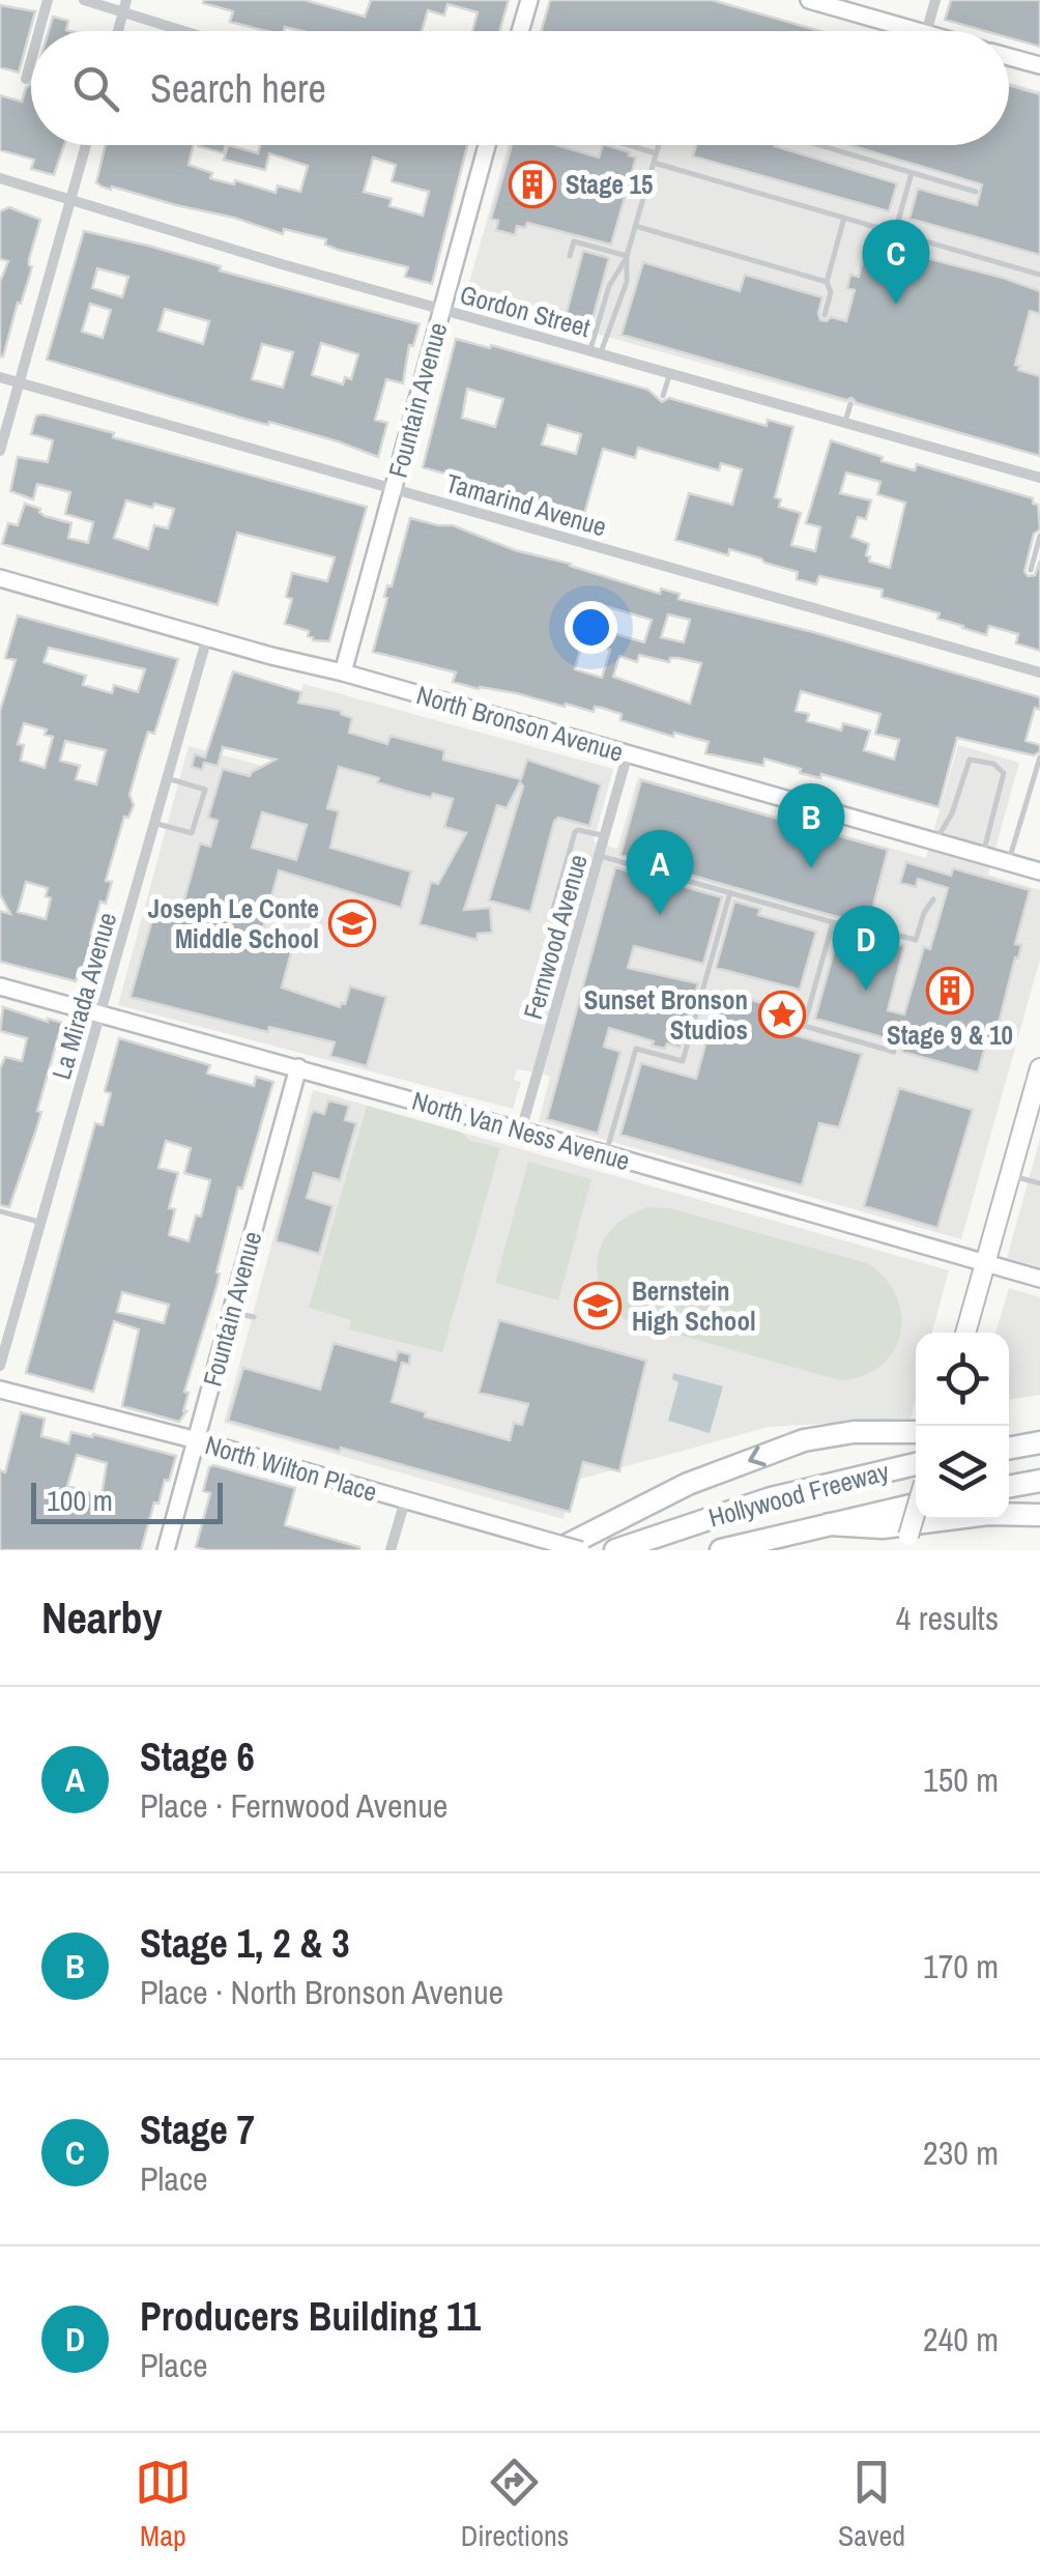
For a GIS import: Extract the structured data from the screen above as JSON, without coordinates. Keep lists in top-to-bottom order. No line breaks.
{"streets":{"highway":["Hollywood Freeway"],"street":["Gordon Street","Fountain Avenue","Tamarind Avenue","North Bronson Avenue","Fernwood Avenue","La Mirada Avenue","North Van Ness Avenue","North Wilton Place"]},"crossings":[["Gordon Street","Fountain Avenue"],["Fountain Avenue","Tamarind Avenue"],["Fountain Avenue","North Bronson Avenue"],["Fountain Avenue","North Van Ness Avenue"],["Fountain Avenue","North Wilton Place"],["North Bronson Avenue","Fernwood Avenue"],["North Bronson Avenue","La Mirada Avenue"],["Fernwood Avenue","North Van Ness Avenue"],["La Mirada Avenue","North Van Ness Avenue"]],"places":{"building":["Stage 15","Stage 9 & 10"],"school or university":["Joseph Le Conte Middle School","Bernstein High School"],"place":["Sunset Bronson Studios"]},"scale_bar":"100 m","page":{"search":"Search here","pins":["C","B","A","D"],"scale":"100 m","heading":["Nearby","4 results"],"list":[{"mark":"A","name":"Stage 6","note":"Place · Fernwood Avenue","value":"150 m"},{"mark":"B","name":"Stage 1, 2 & 3","note":"Place · North Bronson Avenue","value":"170 m"},{"mark":"C","name":"Stage 7","note":"Place","value":"230 m"},{"mark":"D","name":"Producers Building 11","note":"Place","value":"240 m"}],"nav":["Map","Directions","Saved"]}}
